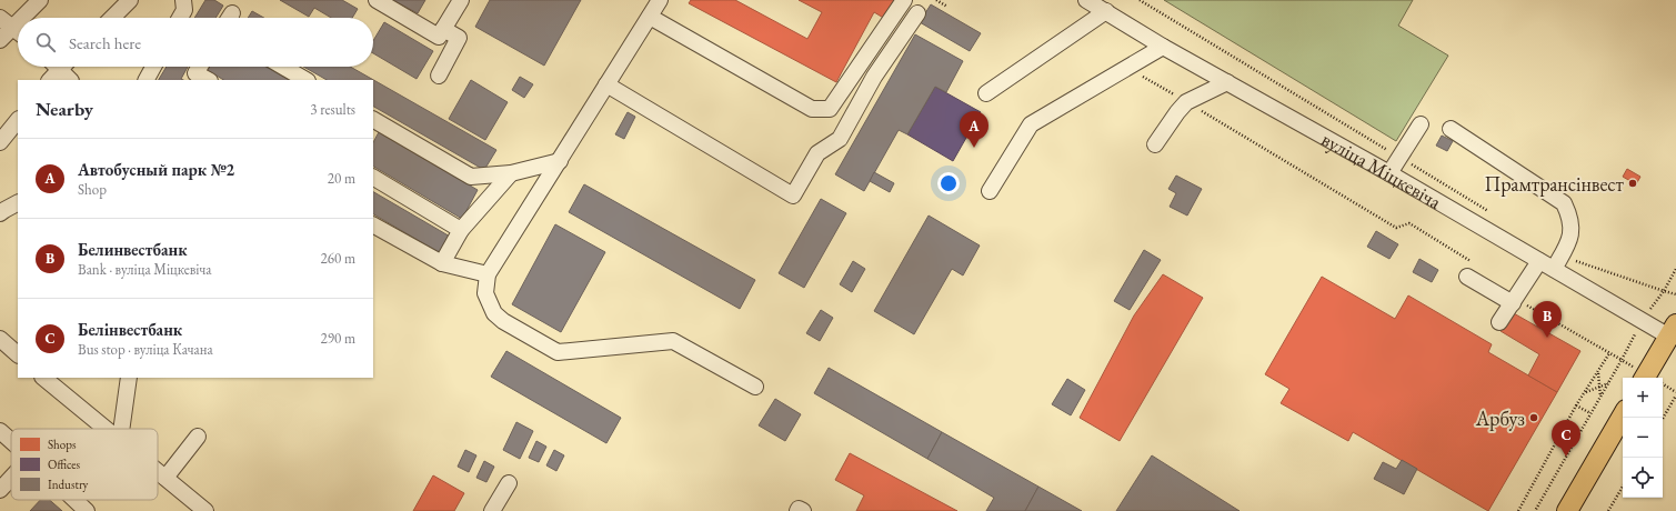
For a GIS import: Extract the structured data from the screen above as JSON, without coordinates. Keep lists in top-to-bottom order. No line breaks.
{"streets":{"street":["вуліца Міцкевіча"]},"places":["Прамтрансінвест","Арбуз"],"legend":["Shops","Offices","Industry"],"page":{"search":"Search here","heading":["Nearby","3 results"],"pins":["A","B","C"],"list":[{"mark":"A","name":"Автобусный парк №2","note":"Shop","value":"20 m"},{"mark":"B","name":"Белинвестбанк","note":"Bank · вуліца Міцкевіча","value":"260 m"},{"mark":"C","name":"Белінвестбанк","note":"Bus stop · вуліца Качана","value":"290 m"}],"map_buttons":["+","−"]}}
